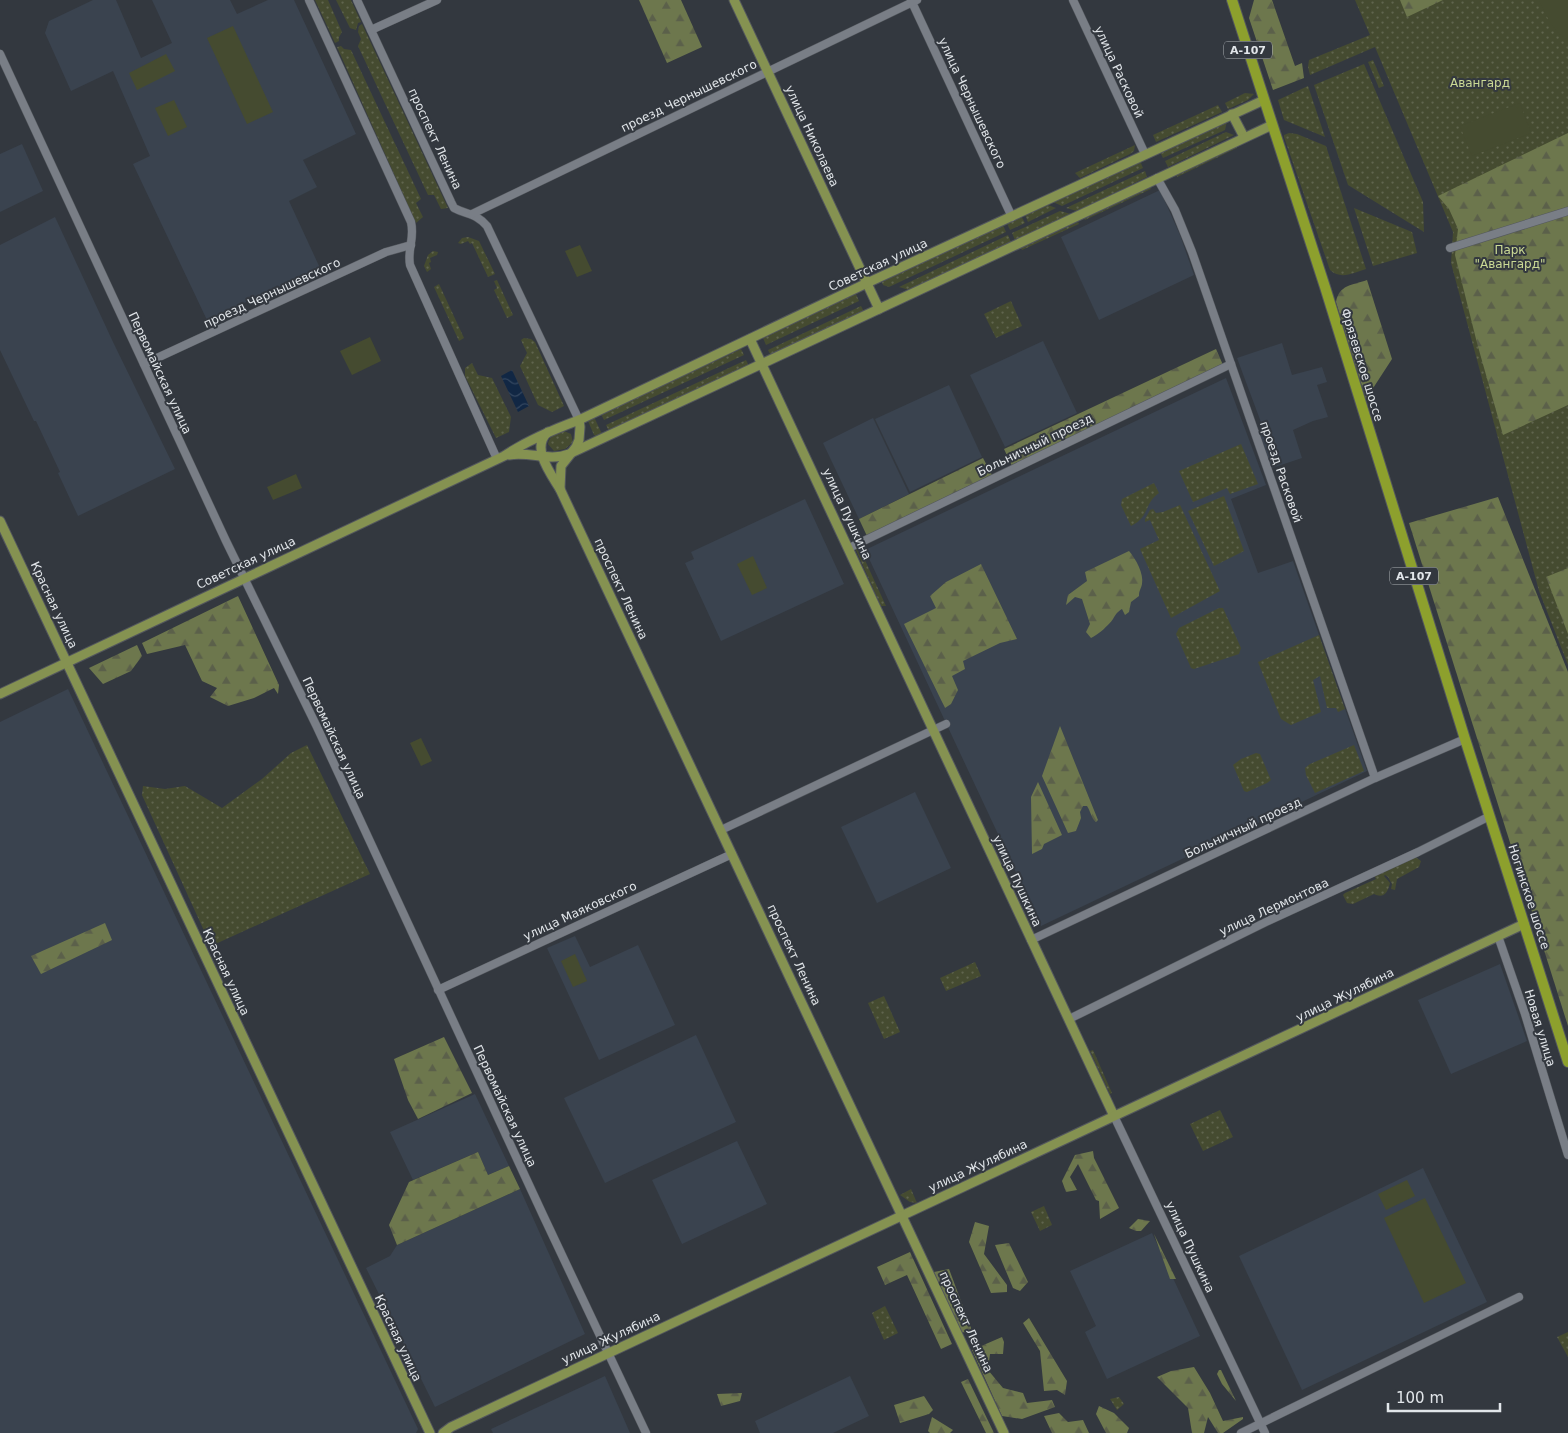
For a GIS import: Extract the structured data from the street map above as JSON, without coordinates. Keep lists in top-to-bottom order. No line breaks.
{"streets":{"highway":["А-107","Фрязевское шоссе","Ногинское шоссе"],"main road":["улица Николаева","проспект Ленина","Советская улица","улица Пушкина","Красная улица","улица Жулябина"],"street":["улица Расковой","проезд Чернышевского","улица Чернышевского","Первомайская улица","Больничный проезд","проезд Расковой","улица Лермонтова","улица Маяковского","Новая улица"]},"crossings":[["улица Расковой","Советская улица"],["проезд Чернышевского","улица Чернышевского"],["проезд Чернышевского","улица Николаева"],["проезд Чернышевского","проспект Ленина"],["проезд Чернышевского","Первомайская улица"],["улица Чернышевского","Советская улица"],["улица Николаева","Советская улица"],["проспект Ленина","Советская улица"],["проспект Ленина","улица Маяковского"],["проспект Ленина","улица Жулябина"],["Советская улица","Фрязевское шоссе"],["Советская улица","Первомайская улица"],["Советская улица","улица Пушкина"],["Советская улица","Красная улица"],["Фрязевское шоссе","Больничный проезд"],["Фрязевское шоссе","Ногинское шоссе"],["Первомайская улица","улица Маяковского"],["Первомайская улица","улица Жулябина"],["Больничный проезд","проезд Расковой"],["Больничный проезд","улица Пушкина"],["Больничный проезд","Ногинское шоссе"],["улица Пушкина","улица Лермонтова"],["улица Пушкина","улица Жулябина"],["Ногинское шоссе","улица Лермонтова"],["Ногинское шоссе","улица Жулябина"],["улица Жулябина","Новая улица"]],"parks":["Авангард","Парк \"Авангард\""],"scale_bar":"100 m"}
